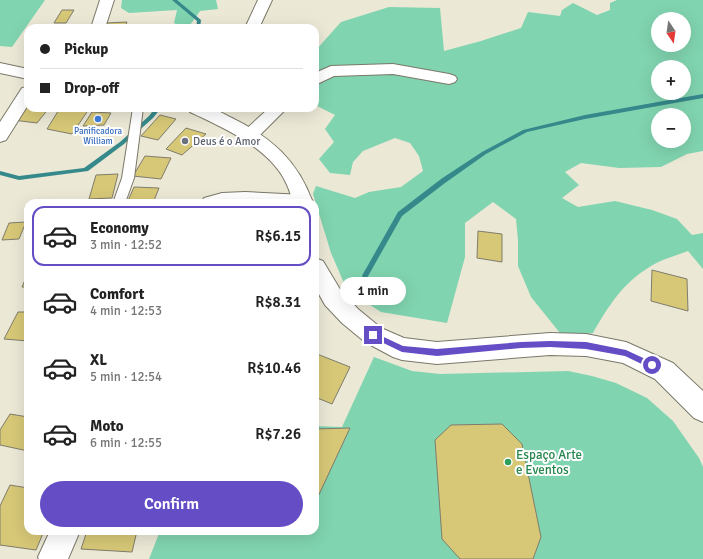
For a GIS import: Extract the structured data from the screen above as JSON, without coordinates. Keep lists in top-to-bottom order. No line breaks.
{"places":["Panificadora William","Deus é o Amor","Espaço Arte e Eventos"],"north":"bottom","page":{"map_buttons":["+","−"],"banner":["Pickup","Drop-off"],"list":[{"name":"Economy","note":"3 min · 12:52","value":"R$6.15"},{"name":"Comfort","note":"4 min · 12:53","value":"R$8.31"},{"name":"XL","note":"5 min · 12:54","value":"R$10.46"},{"name":"Moto","note":"6 min · 12:55","value":"R$7.26"}],"bubble":"1 min","buttons":"Confirm"}}
